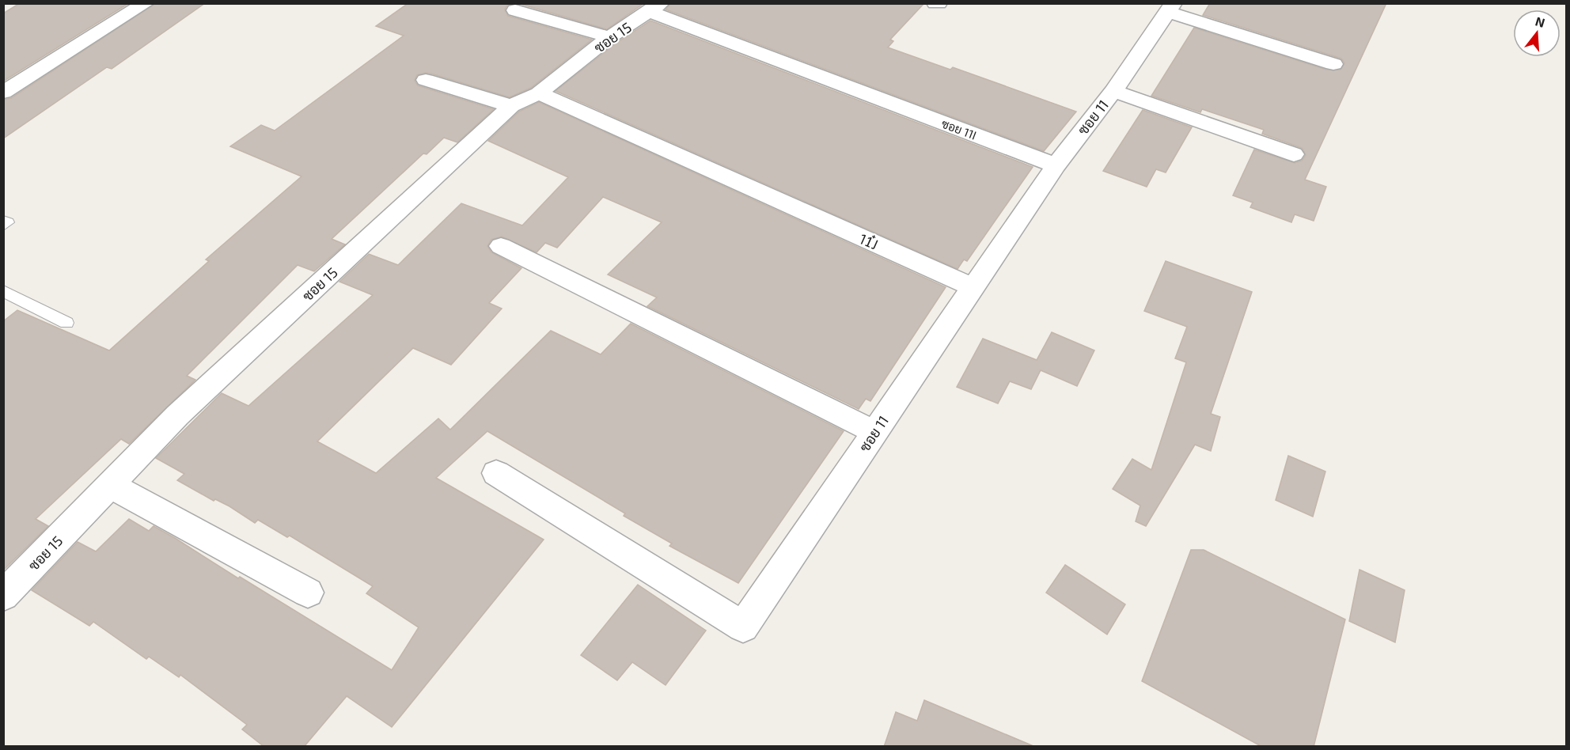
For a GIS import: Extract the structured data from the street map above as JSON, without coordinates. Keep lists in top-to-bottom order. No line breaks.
{"streets":{"street":["ซอย 15","ซอย 11","ซอย 11I","11๋J"]},"crossings":[["ซอย 15","ซอย 11I"],["ซอย 15","11๋J"],["ซอย 11","ซอย 11I"],["ซอย 11","11๋J"]],"north":"top"}
